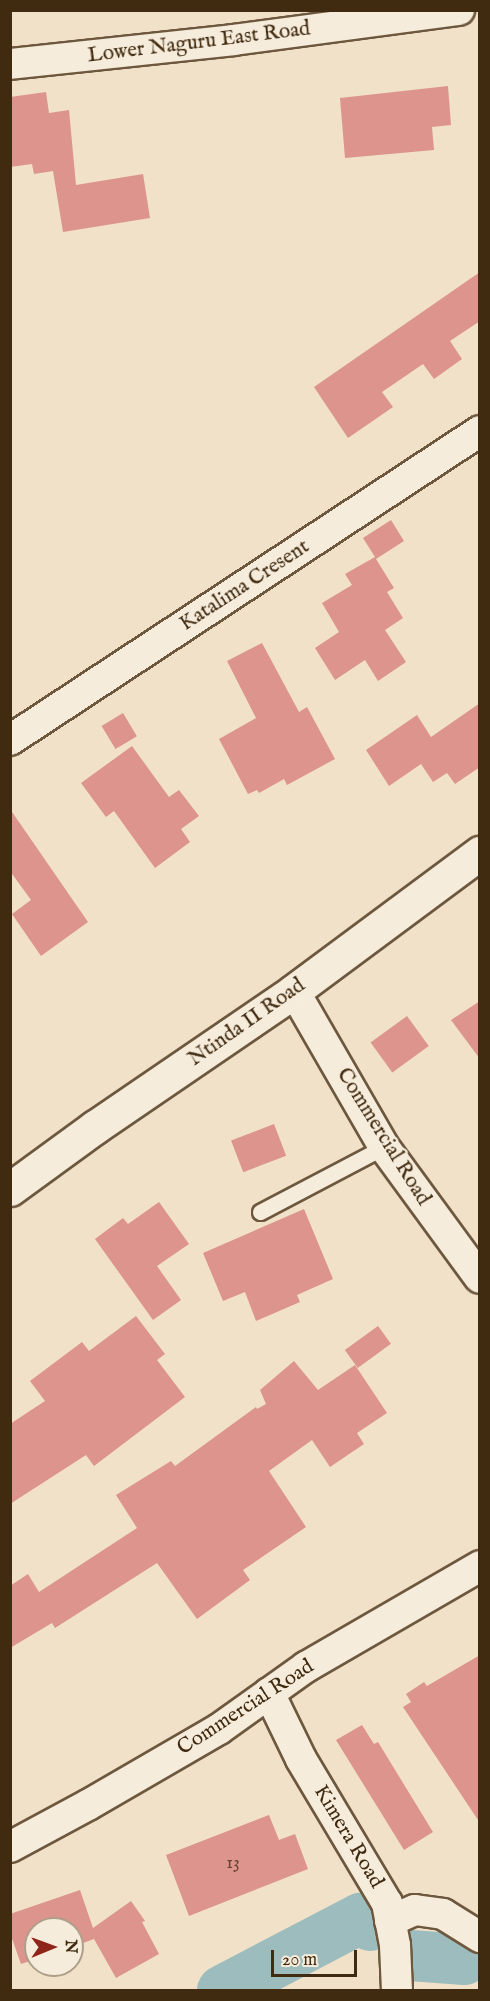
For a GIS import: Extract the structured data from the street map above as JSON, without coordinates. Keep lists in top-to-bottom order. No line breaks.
{"streets":{"street":["Lower Naguru East Road","Katalima Cresent","Ntinda II Road","Commercial Road","Kimera Road"]},"crossings":[["Ntinda II Road","Commercial Road"],["Commercial Road","Kimera Road"]],"house_numbers":["13"],"scale_bar":"20 m","north":"right"}
